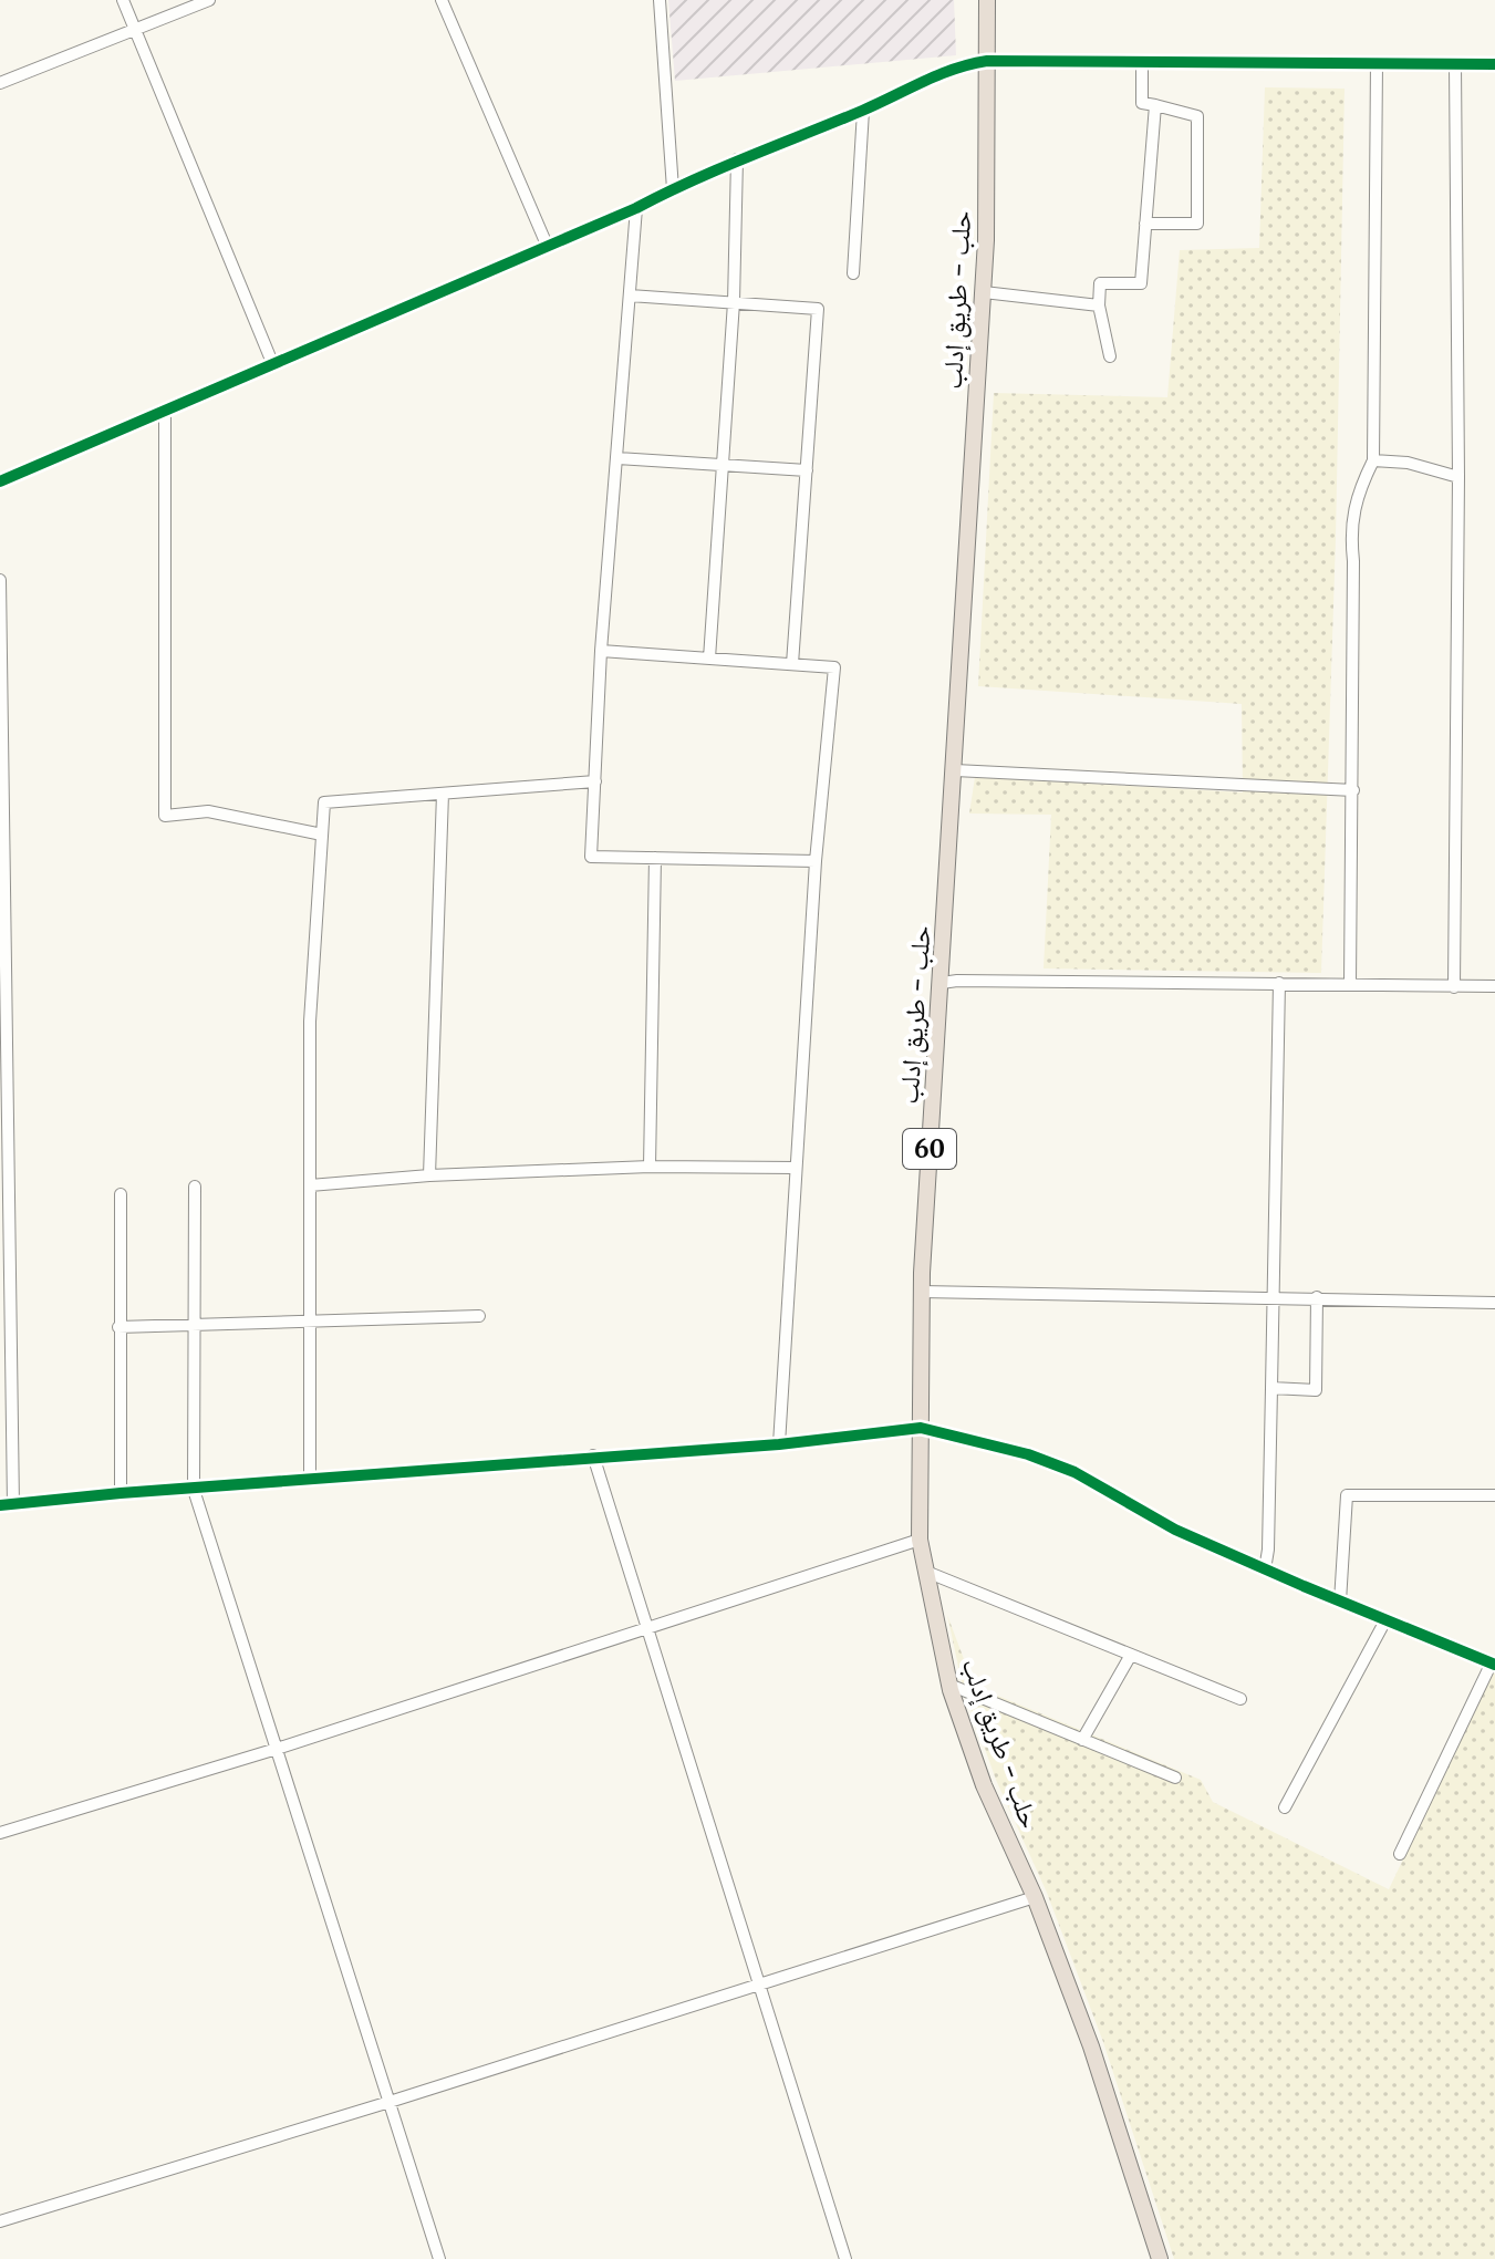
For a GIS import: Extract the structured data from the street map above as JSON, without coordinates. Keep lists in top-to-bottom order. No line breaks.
{"streets":{"highway":["حلب - طريق إدلب","60"]}}
